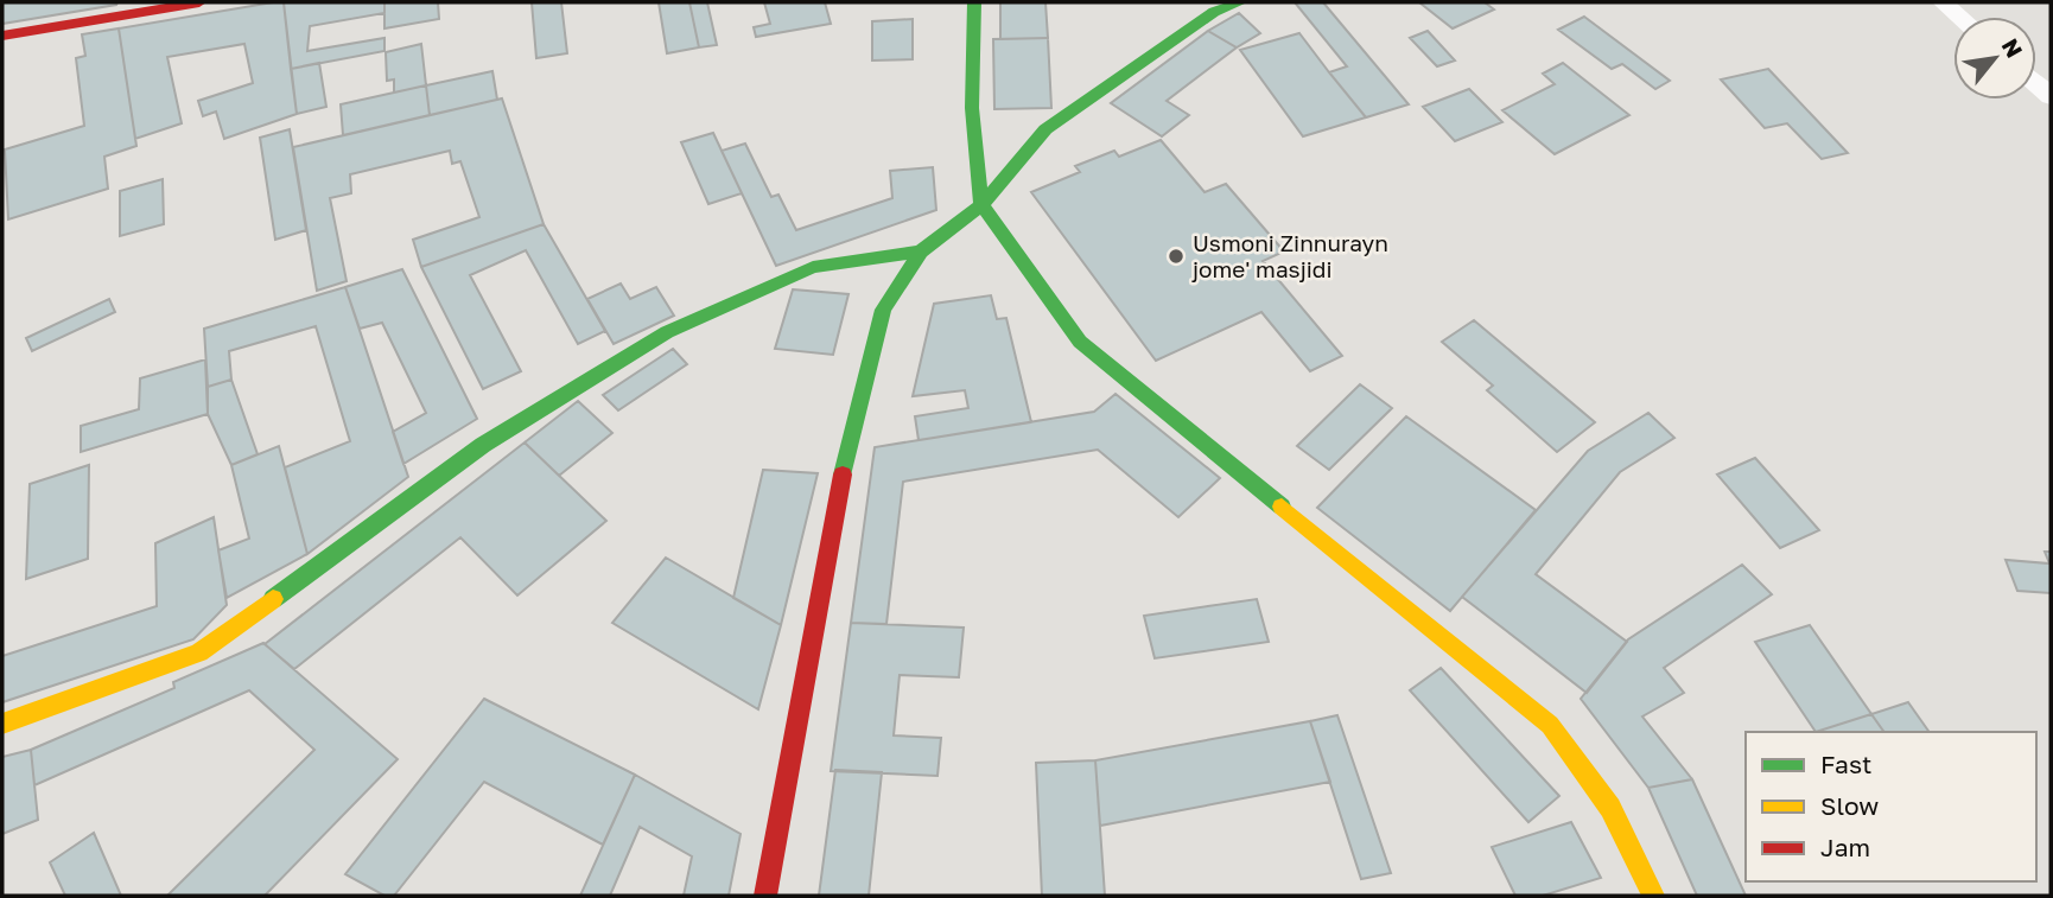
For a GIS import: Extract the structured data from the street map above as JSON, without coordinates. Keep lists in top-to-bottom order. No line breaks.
{"places":["Usmoni Zinnurayn jome' masjidi"],"legend":["Fast","Slow","Jam"],"north":"top right"}
